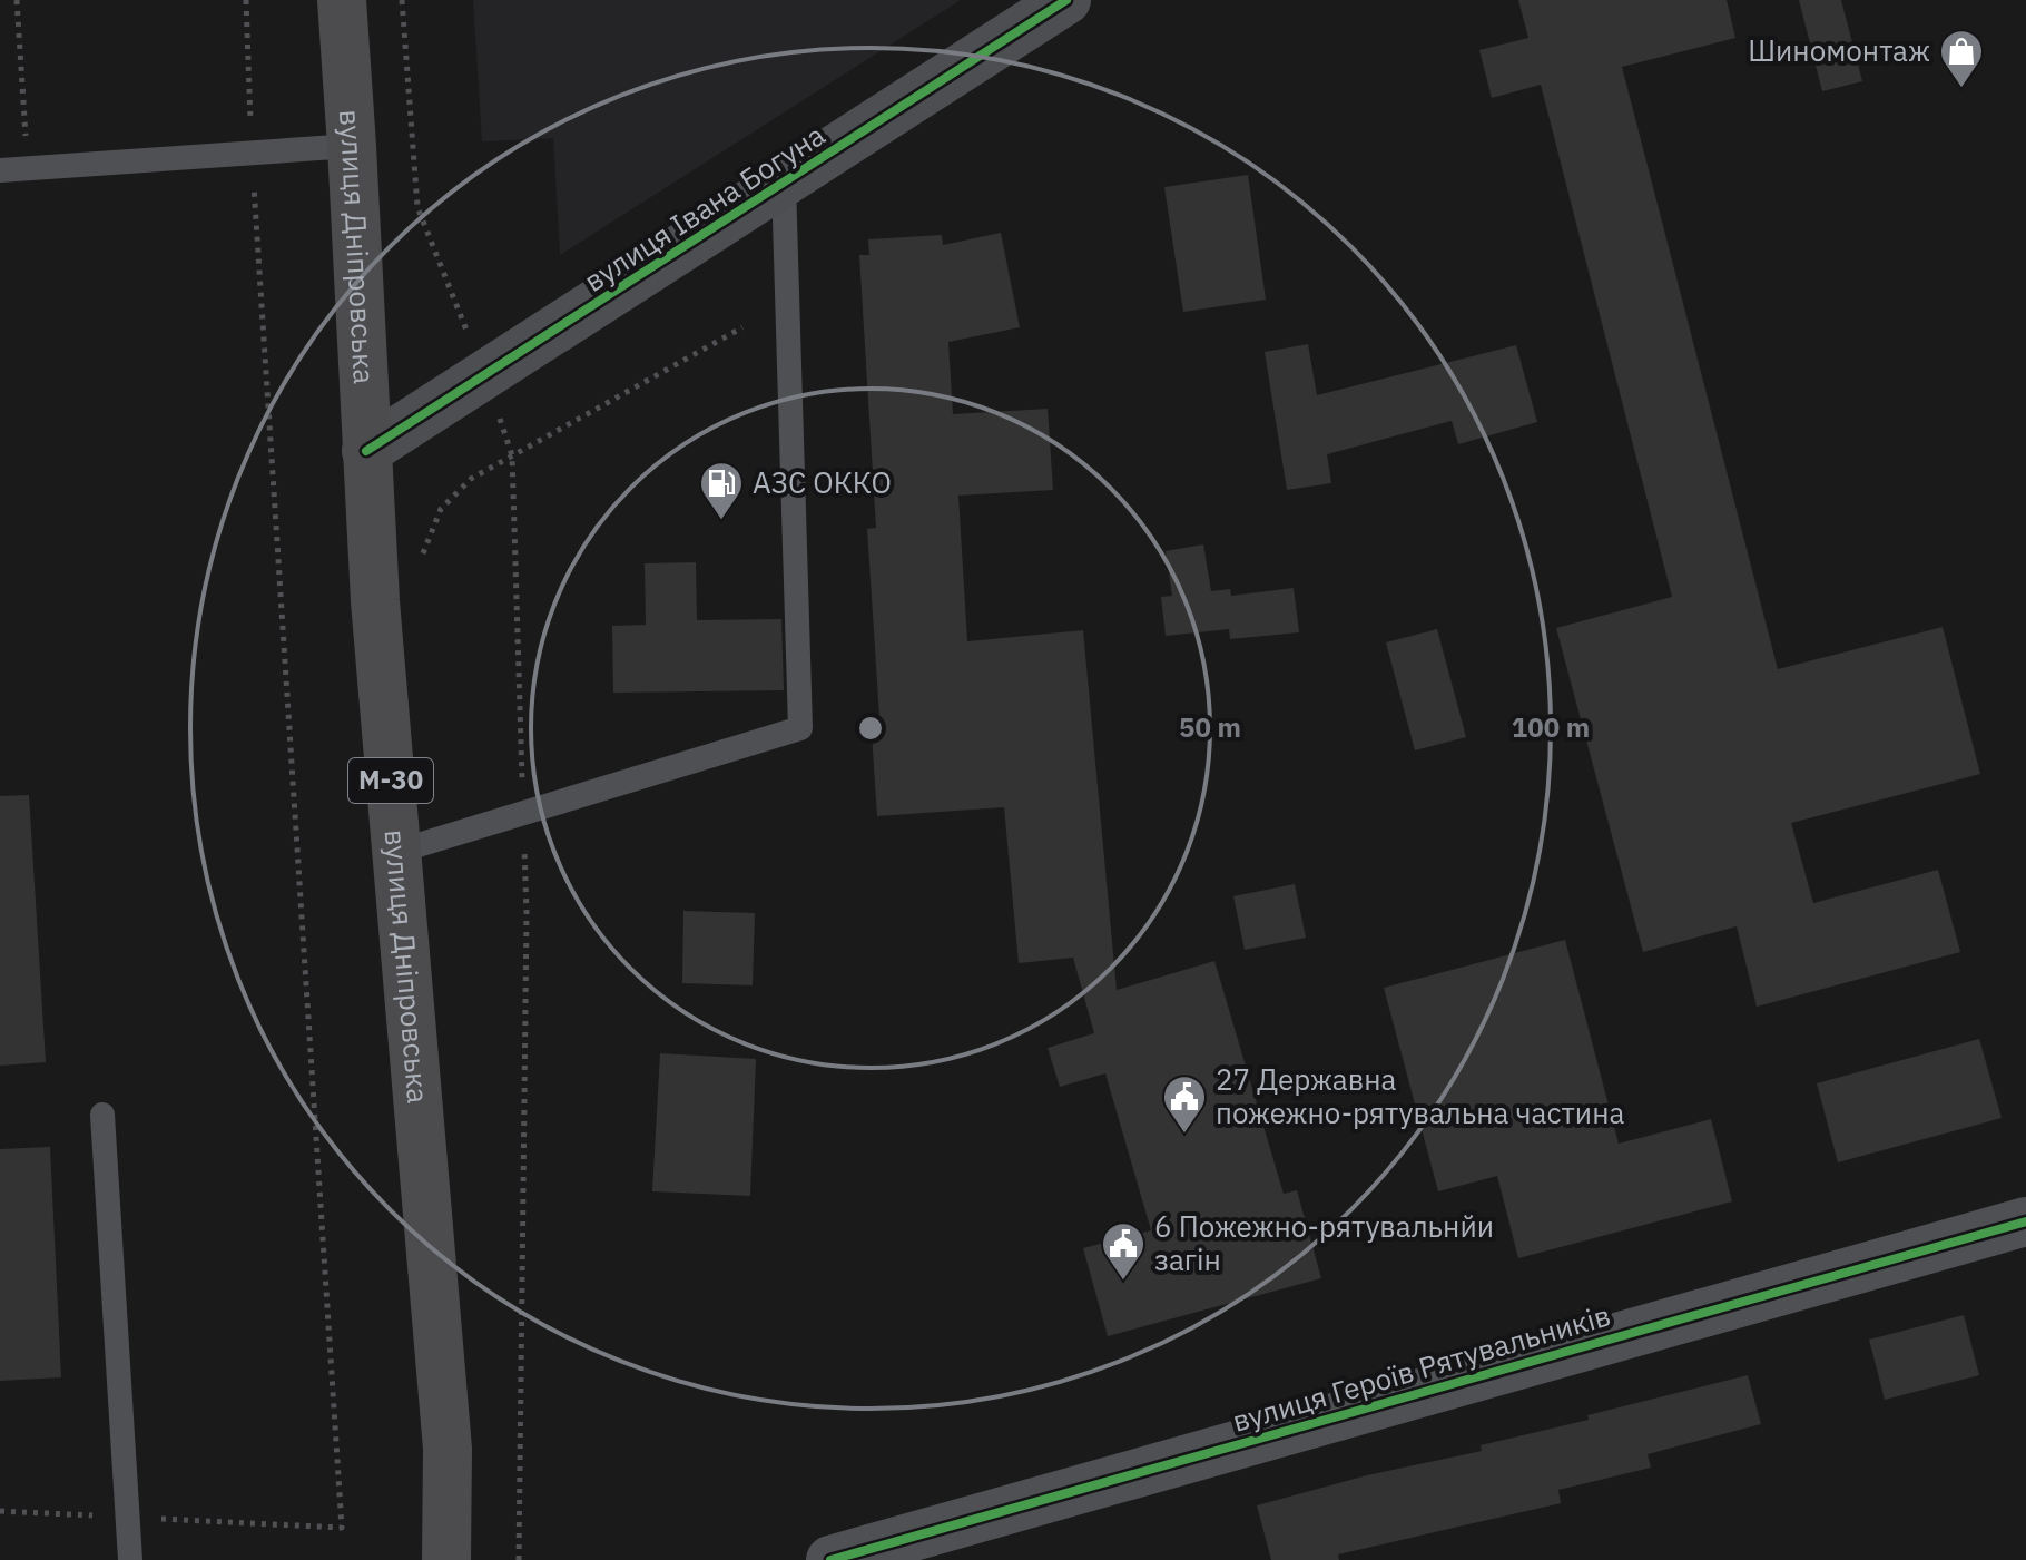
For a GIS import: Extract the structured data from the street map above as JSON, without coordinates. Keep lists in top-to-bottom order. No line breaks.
{"streets":{"highway":["вулиця Дніпровська","М-30"],"street":["вулиця Івана Богуна","вулиця Героїв Рятувальників"]},"crossings":[["вулиця Івана Богуна","вулиця Дніпровська"]],"places":{"shop":["Шиномонтаж"],"fuel station":["АЗС ОККО"],"public building":["27 Державна пожежно-рятувальна частина","6 Пожежно-рятувальнйи загін"]},"rings":["50 m","100 m"]}
